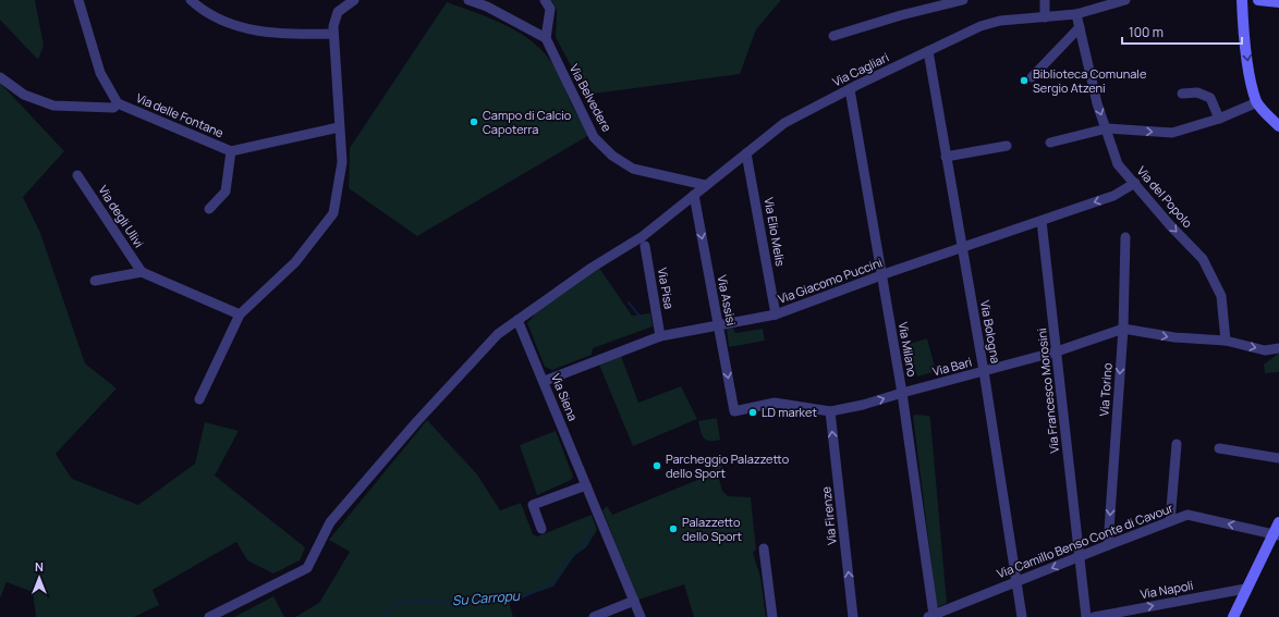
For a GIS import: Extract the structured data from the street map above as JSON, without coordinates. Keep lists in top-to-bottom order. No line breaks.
{"streets":{"street":["Via Cagliari","Via Belvedere","Via delle Fontane","Via del Popolo","Via degli Ulivi","Via Elio Melis","Via Giacomo Puccini","Via Pisa","Via Assisi","Via Bologna","Via Milano","Via Bari","Via Torino","Via Francesco Morosini","Via Siena","Via Firenze","Via Camillo Benso Conte di Cavour","Via Napoli"]},"crossings":[["Via Cagliari","Via Belvedere"],["Via Cagliari","Via del Popolo"],["Via Cagliari","Via Elio Melis"],["Via Cagliari","Via Pisa"],["Via Cagliari","Via Assisi"],["Via Cagliari","Via Bologna"],["Via Cagliari","Via Milano"],["Via Cagliari","Via Siena"],["Via del Popolo","Via Giacomo Puccini"],["Via del Popolo","Via Bari"],["Via Elio Melis","Via Giacomo Puccini"],["Via Giacomo Puccini","Via Pisa"],["Via Giacomo Puccini","Via Assisi"],["Via Giacomo Puccini","Via Bologna"],["Via Giacomo Puccini","Via Milano"],["Via Giacomo Puccini","Via Francesco Morosini"],["Via Giacomo Puccini","Via Siena"],["Via Assisi","Via Bari"],["Via Bologna","Via Bari"],["Via Bologna","Via Camillo Benso Conte di Cavour"],["Via Milano","Via Bari"],["Via Milano","Via Camillo Benso Conte di Cavour"],["Via Bari","Via Torino"],["Via Bari","Via Francesco Morosini"],["Via Bari","Via Firenze"],["Via Torino","Via Camillo Benso Conte di Cavour"],["Via Francesco Morosini","Via Camillo Benso Conte di Cavour"]],"one_way":["Via del Popolo","Via Assisi","Via Napoli"],"water":["Su Carropu"],"places":["Biblioteca Comunale Sergio Atzeni","Campo di Calcio Capoterra","LD market","Parcheggio Palazzetto dello Sport","Palazzetto dello Sport"],"scale_bar":"100 m","north":"top"}
